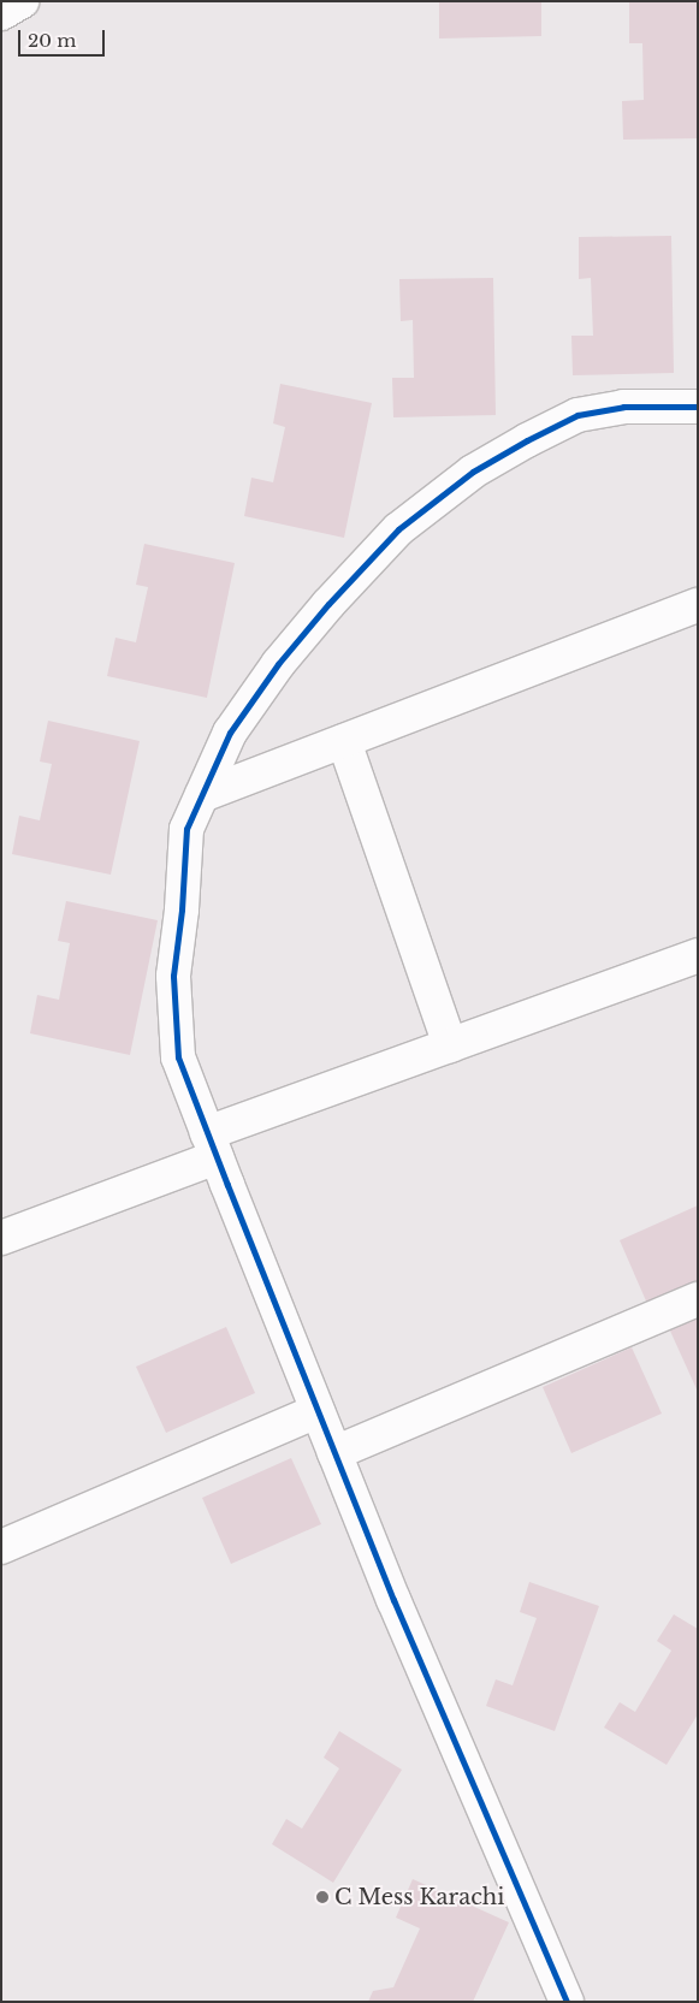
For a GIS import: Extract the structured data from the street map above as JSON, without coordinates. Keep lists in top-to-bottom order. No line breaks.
{"places":["C Mess Karachi"],"scale_bar":"20 m"}
